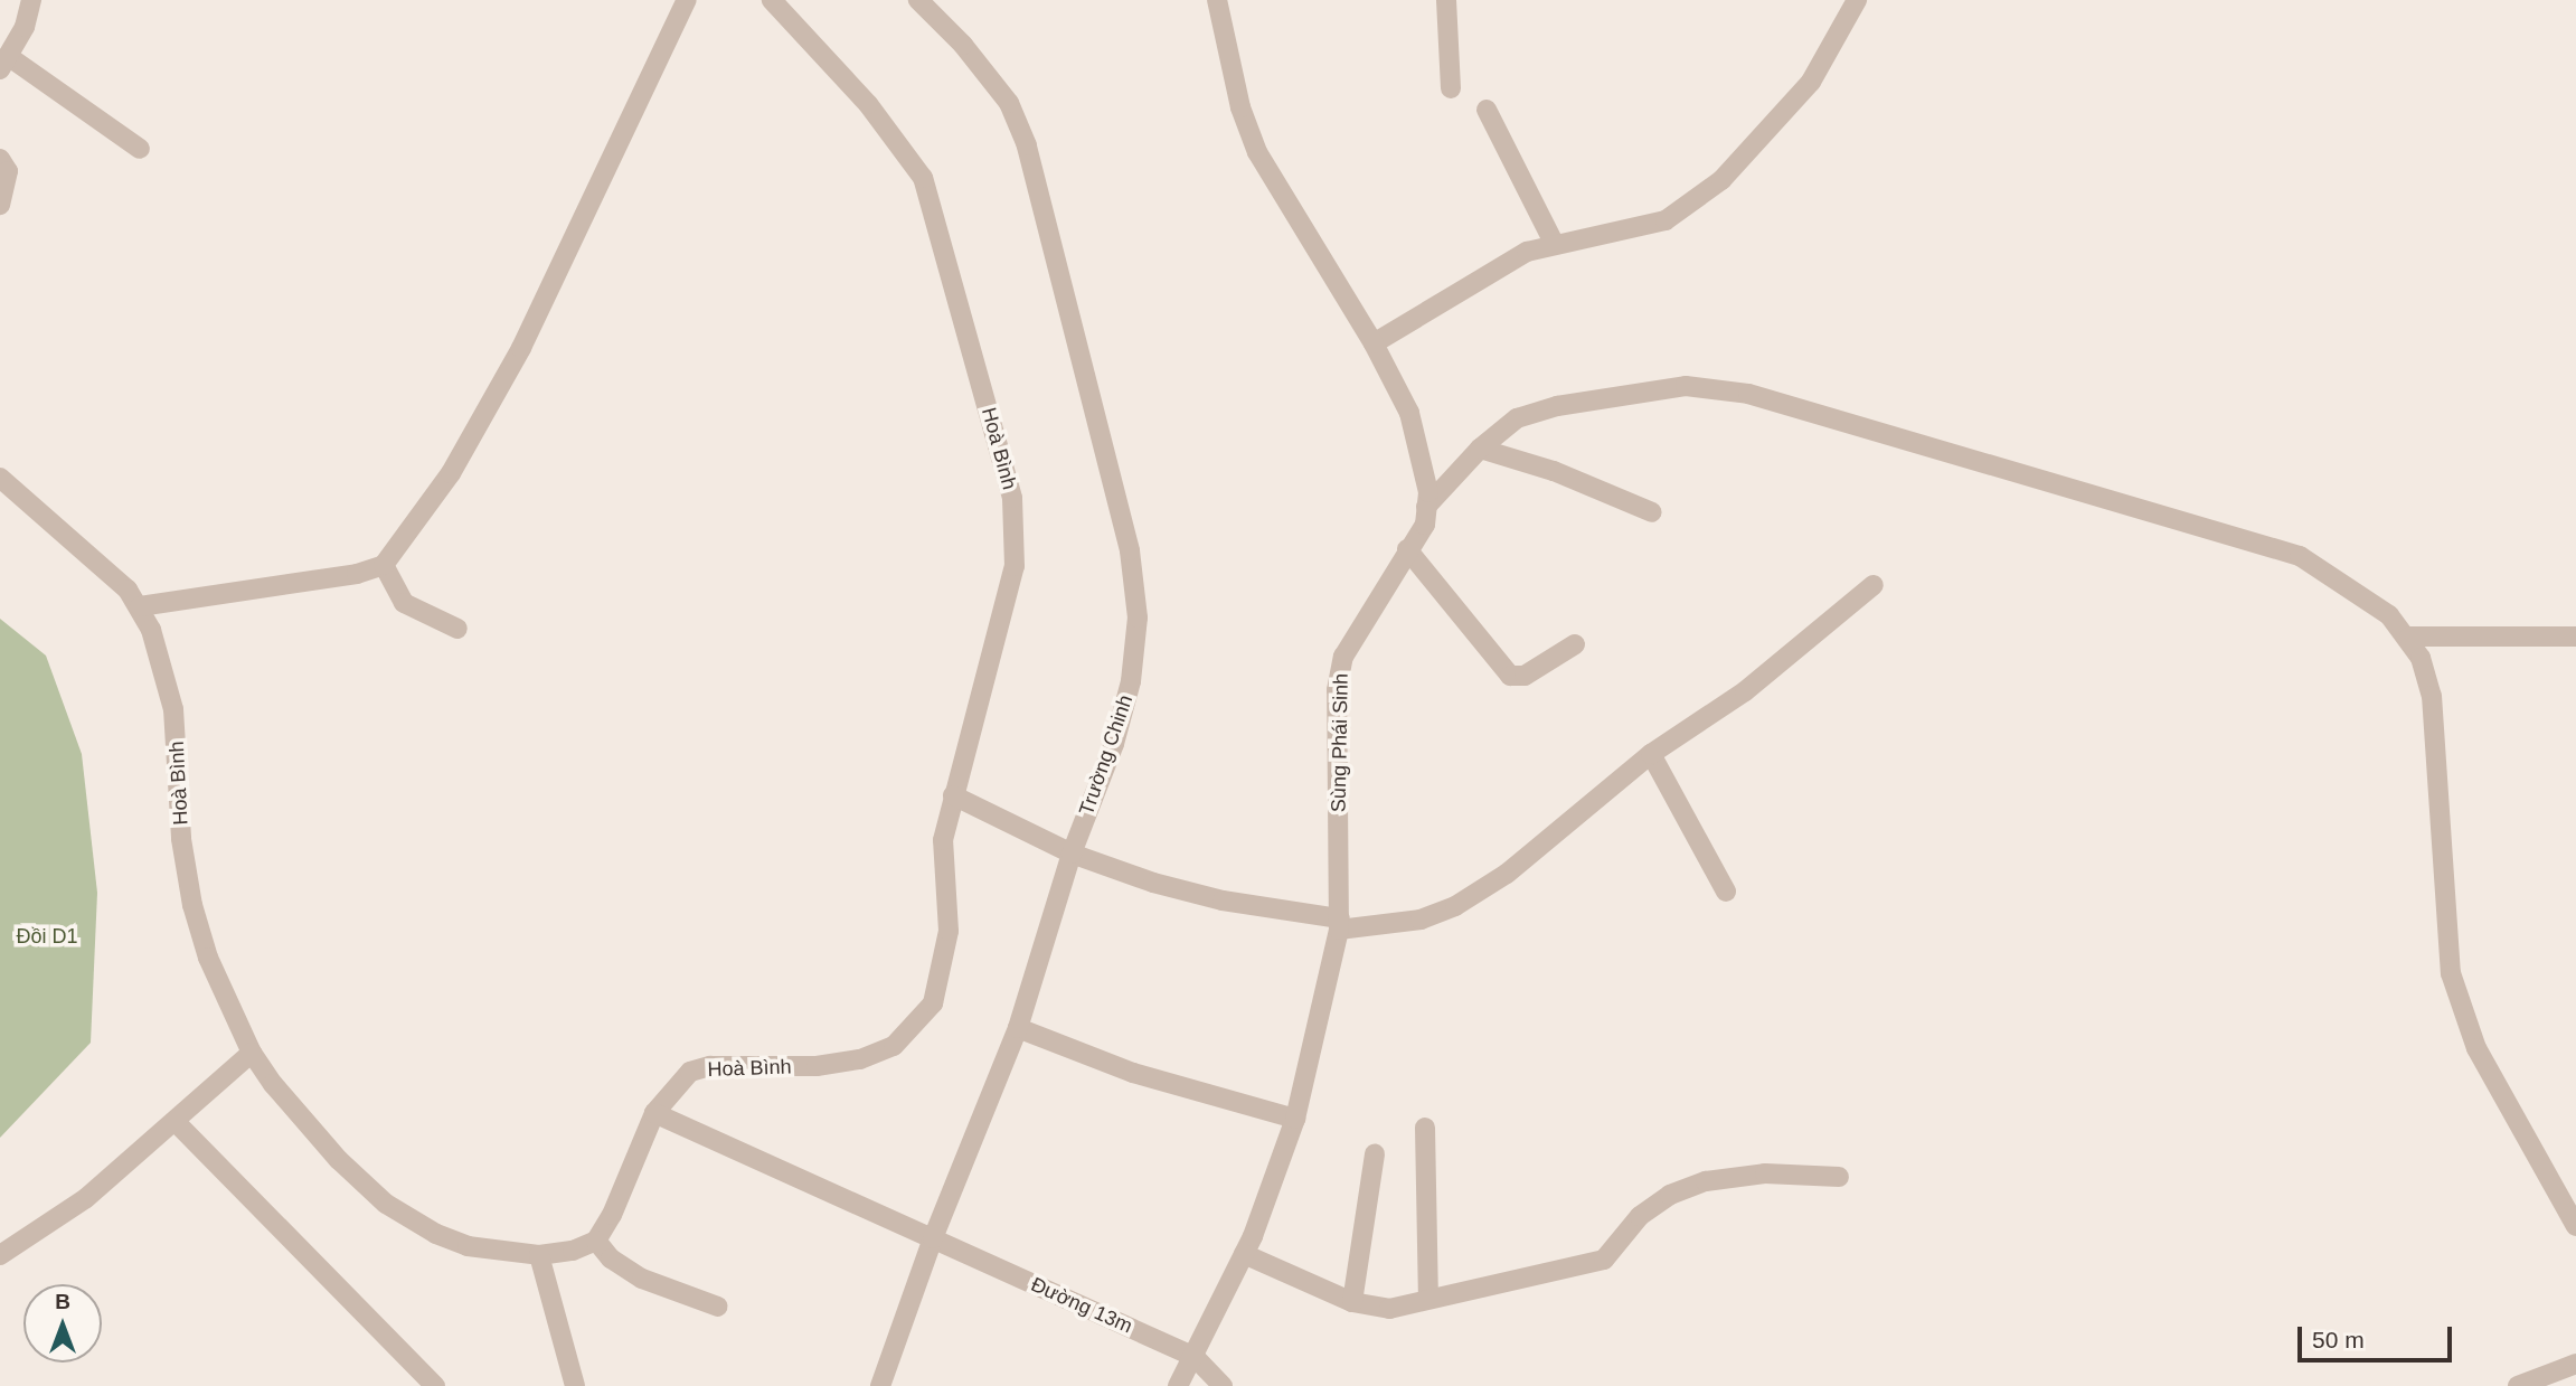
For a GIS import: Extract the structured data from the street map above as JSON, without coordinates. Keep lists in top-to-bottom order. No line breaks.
{"streets":{"street":["Hoà Bình","Sùng Phái Sinh","Trường Chinh","Đường 13m"]},"crossings":[["Hoà Bình","Đường 13m"],["Sùng Phái Sinh","Đường 13m"],["Trường Chinh","Đường 13m"]],"parks":["Đồi D1"],"scale_bar":"50 m","north":"top"}
